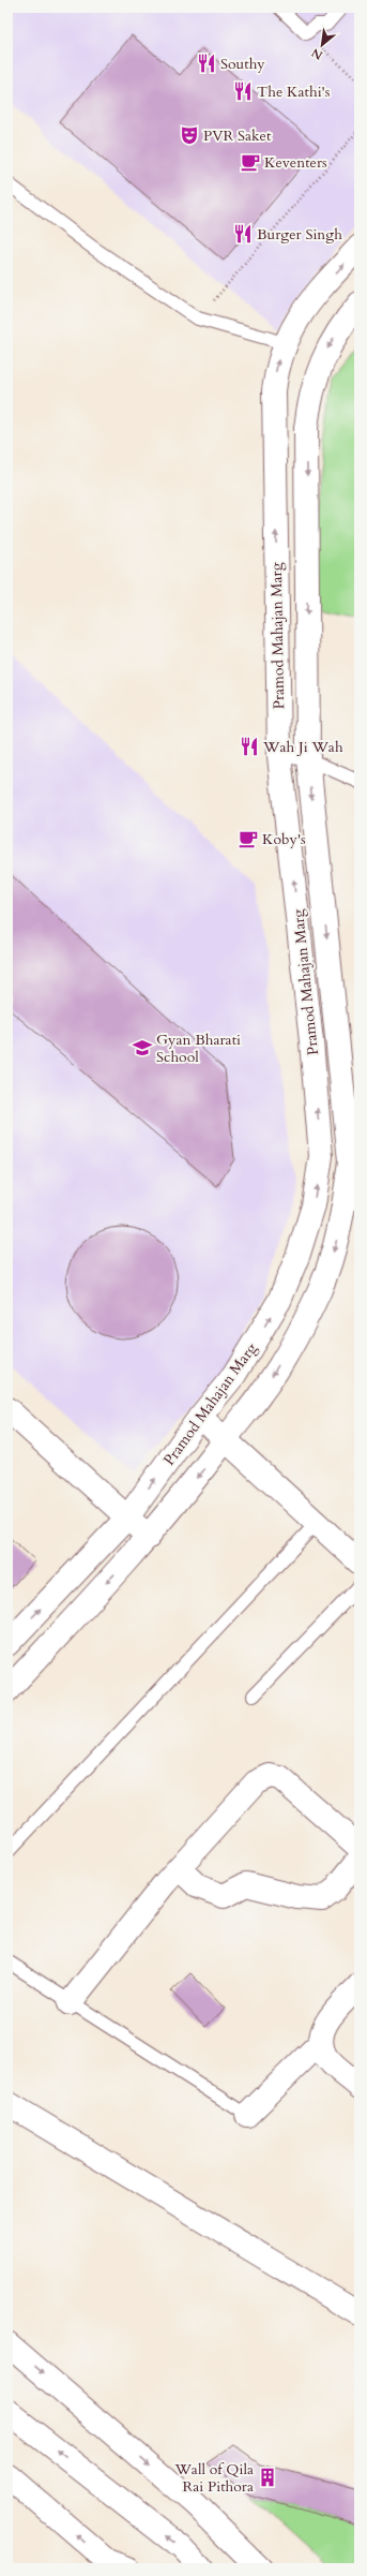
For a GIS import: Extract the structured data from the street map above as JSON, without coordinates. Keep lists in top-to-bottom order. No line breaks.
{"streets":{"street":["Pramod Mahajan Marg"]},"places":{"restaurant":["Southy","The Kathi's","Burger Singh","Wah Ji Wah"],"theatre":["PVR Saket"],"cafe":["Keventers","Koby's"],"school or university":["Gyan Bharati School"],"building":["Wall of Qila Rai Pithora"]},"north":"bottom left"}
